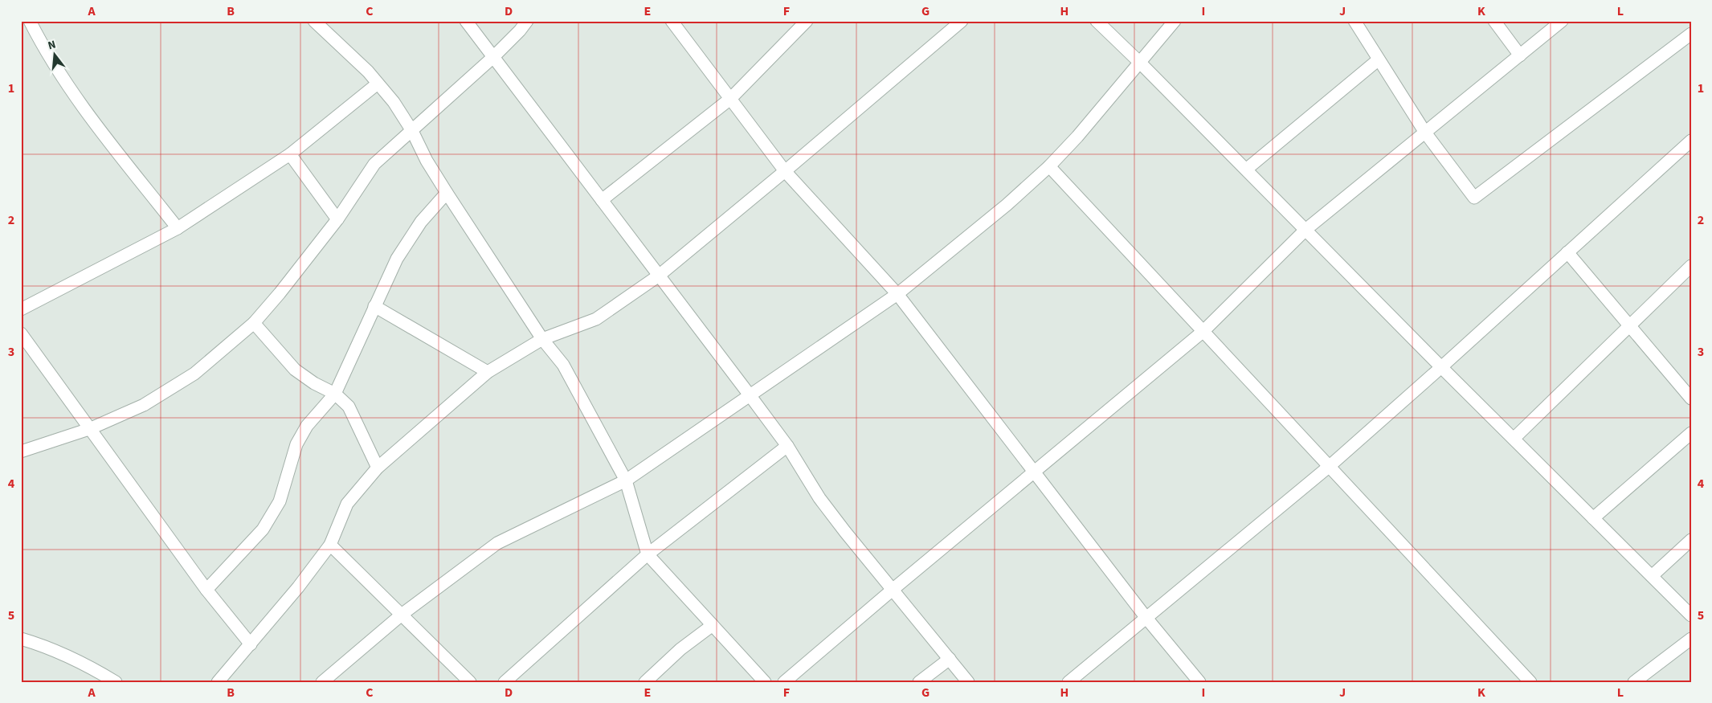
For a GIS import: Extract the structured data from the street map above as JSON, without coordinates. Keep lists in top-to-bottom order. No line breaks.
{"north":"top","grid":{"columns":["A","B","C","D","E","F","G","H","I","J","K","L"],"rows":["1","2","3","4","5"]}}
